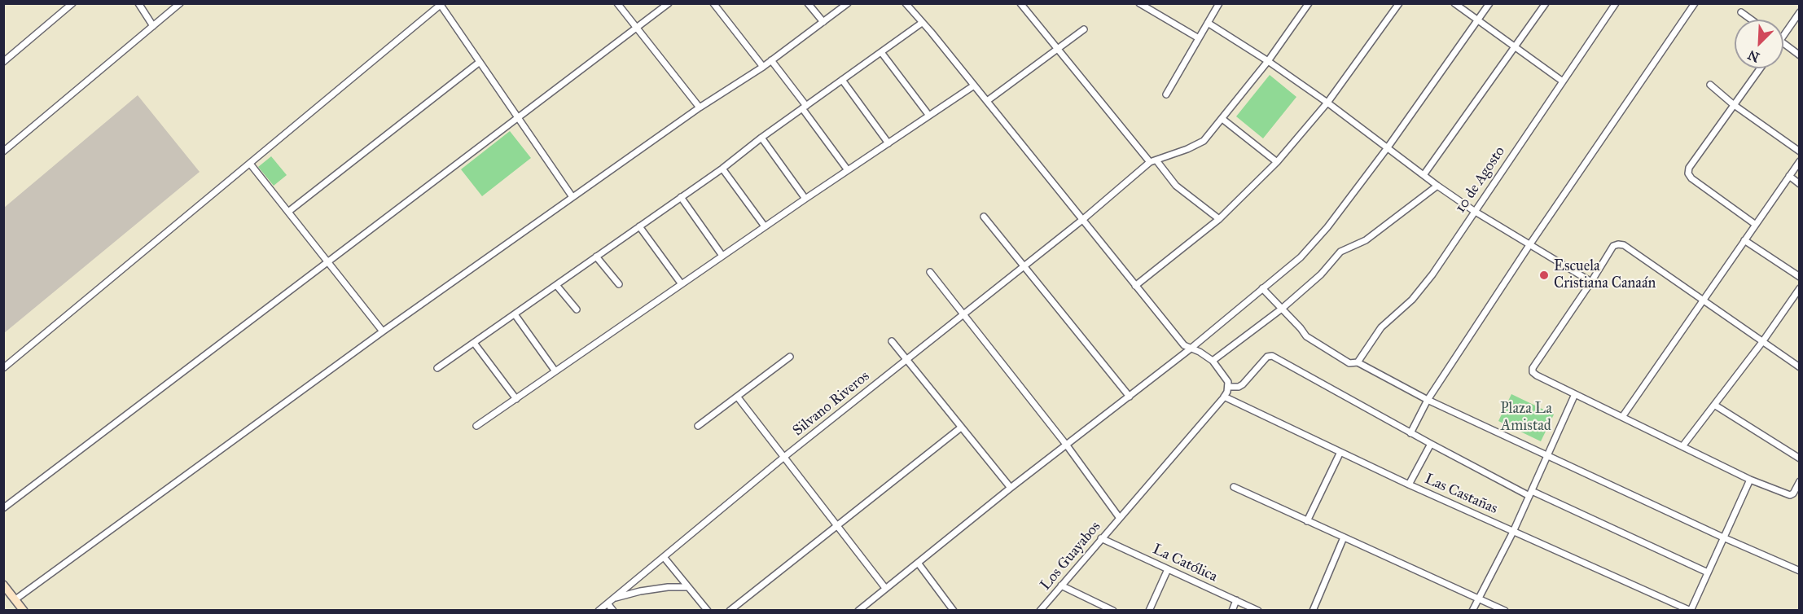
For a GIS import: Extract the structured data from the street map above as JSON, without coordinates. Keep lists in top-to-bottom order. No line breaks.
{"streets":{"street":["10 de Agosto","Silvano Riveros","Las Castañas","Los Guayabos","La Católica"]},"crossings":[["Las Castañas","Los Guayabos"],["Los Guayabos","La Católica"]],"parks":["Plaza La Amistad"],"places":["Escuela Cristiana Canaán"],"north":"bottom left"}
